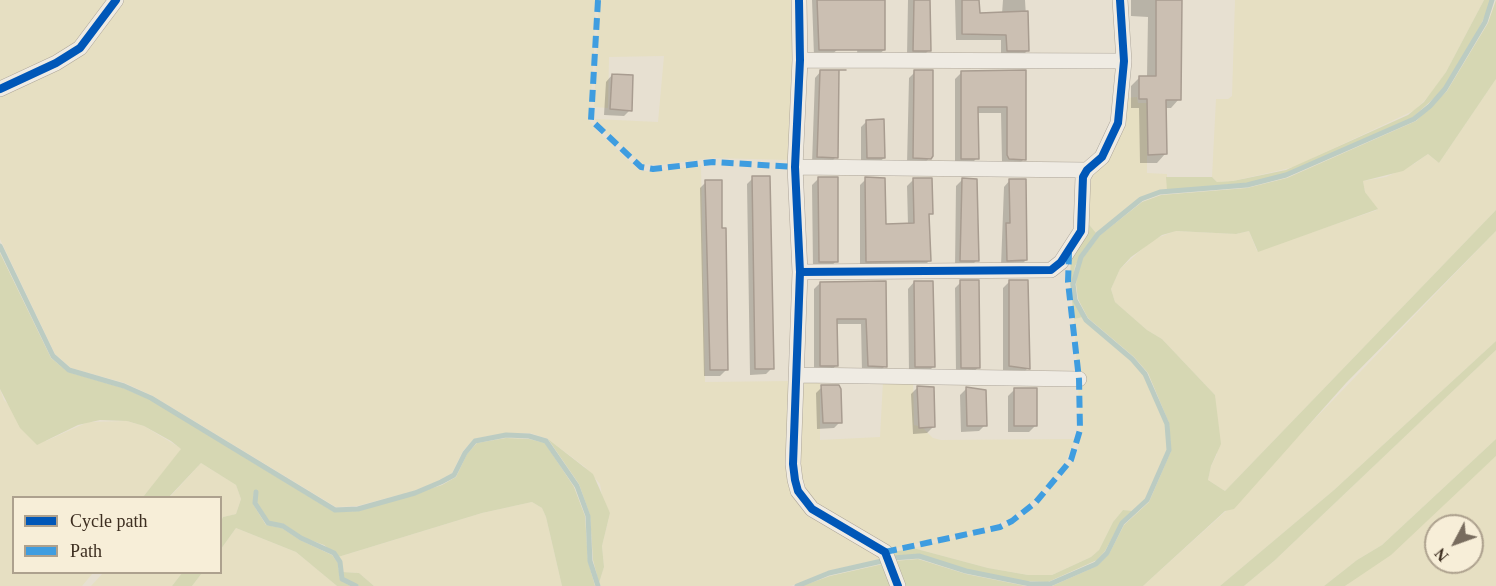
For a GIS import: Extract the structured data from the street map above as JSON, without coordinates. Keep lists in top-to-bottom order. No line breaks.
{"legend":["Cycle path","Path"],"north":"bottom left"}
